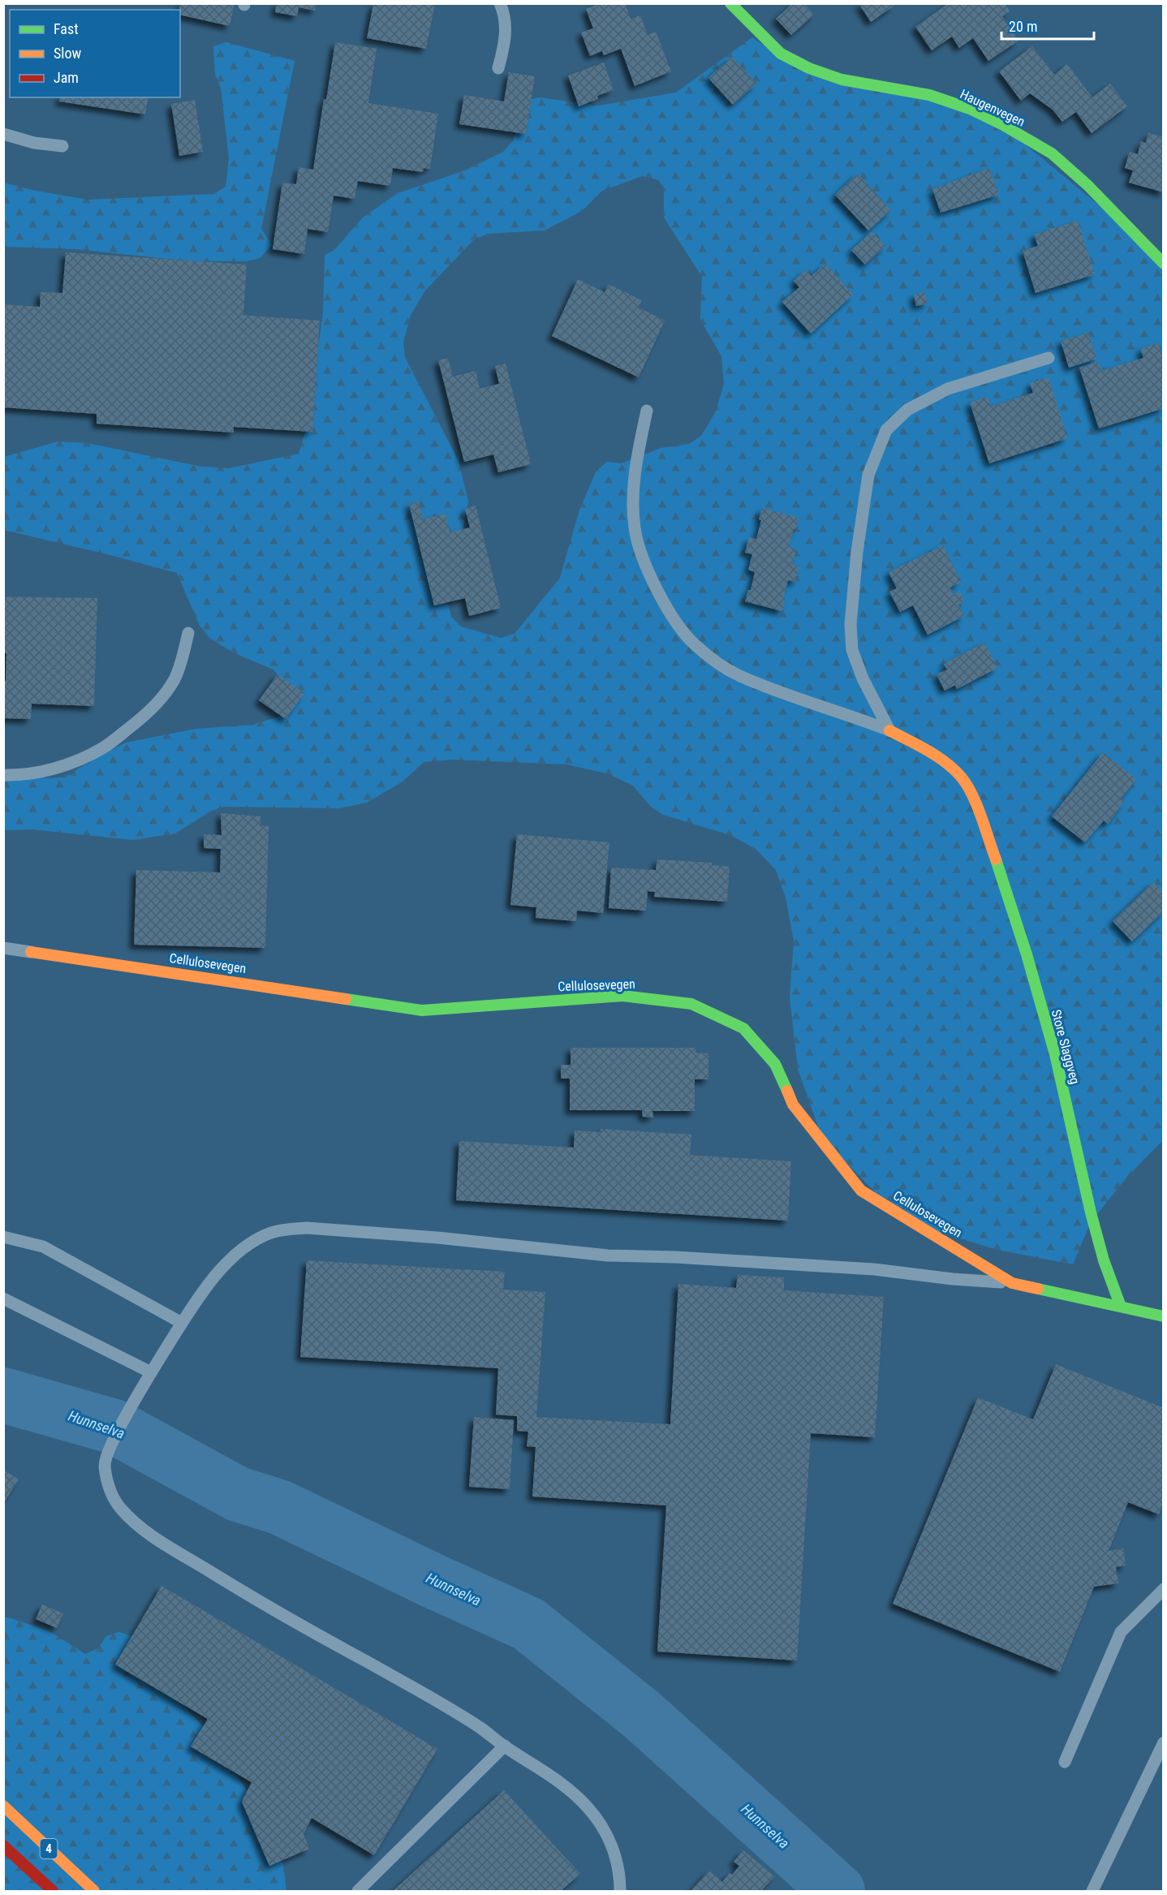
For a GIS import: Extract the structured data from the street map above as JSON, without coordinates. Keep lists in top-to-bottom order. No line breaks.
{"streets":{"main road":["Haugenvegen","Cellulosevegen","Store Slaggveg","4"]},"crossings":[["Cellulosevegen","Store Slaggveg"]],"water":["Hunnselva"],"legend":["Fast","Slow","Jam"],"scale_bar":"20 m"}
